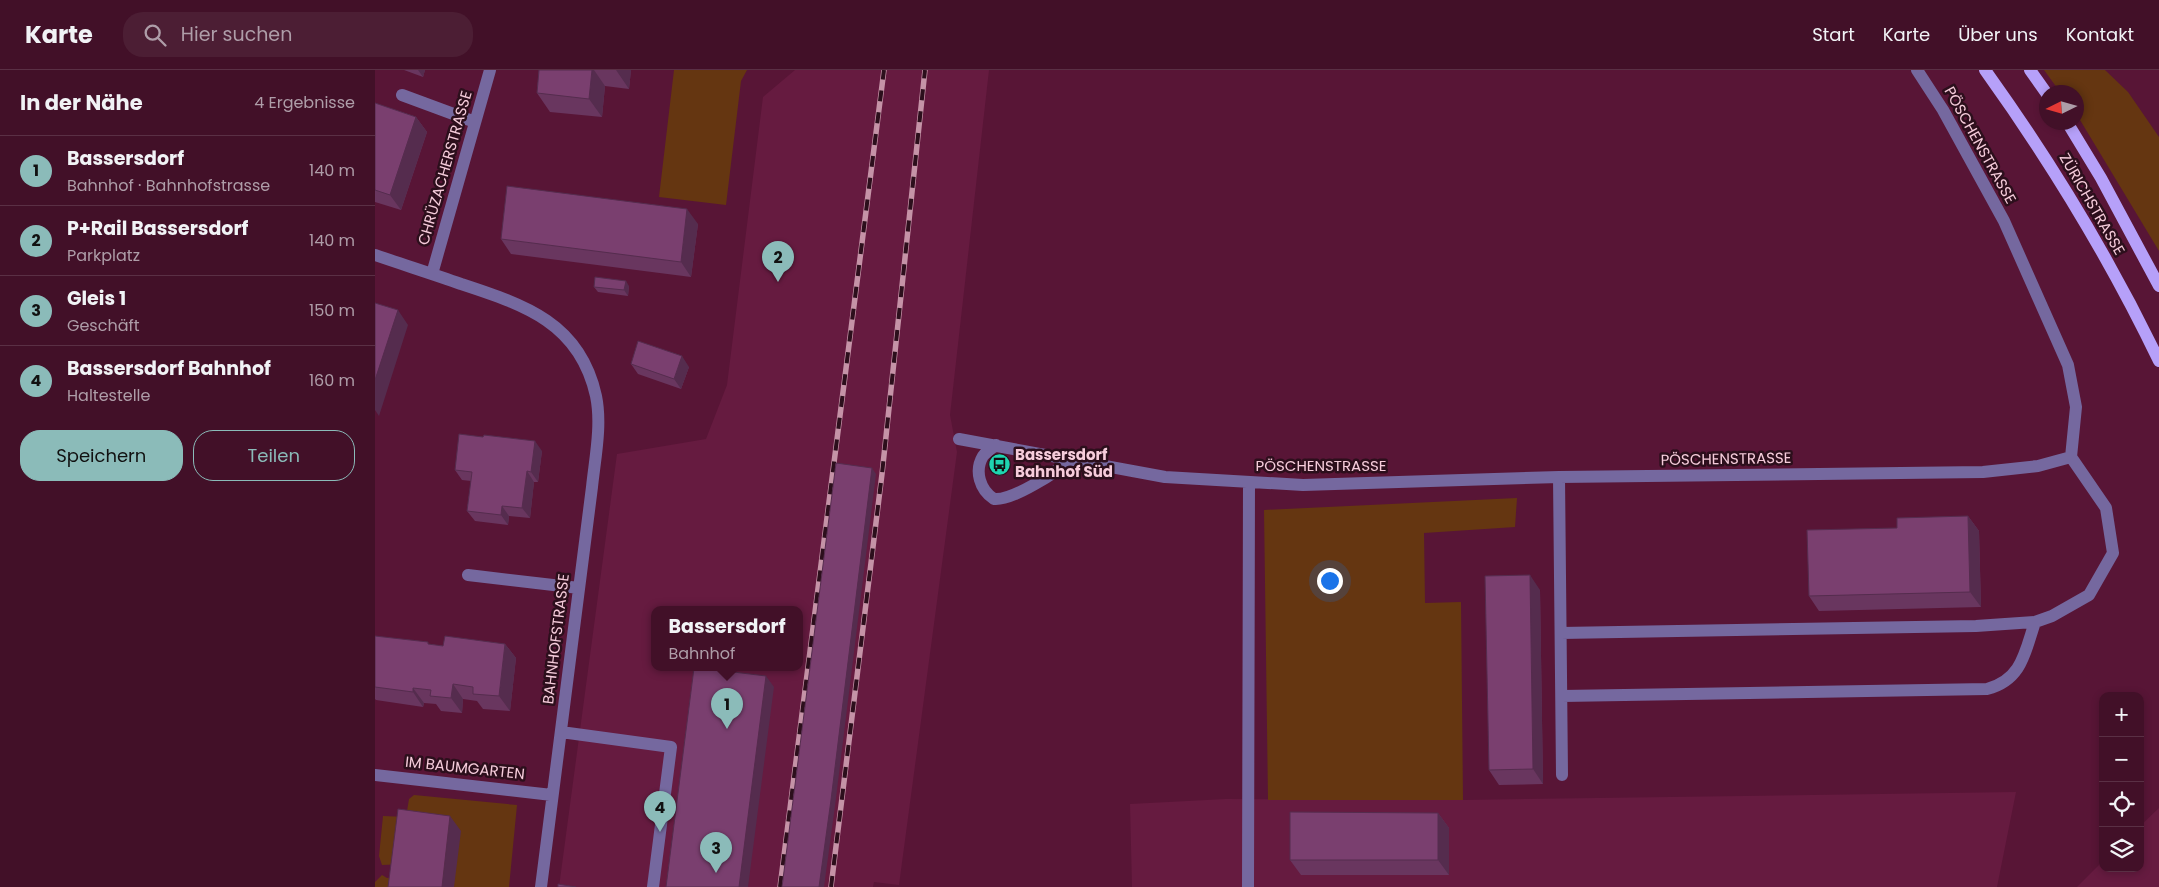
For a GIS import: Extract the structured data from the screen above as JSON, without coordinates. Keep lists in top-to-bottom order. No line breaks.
{"streets":{"main road":["ZÜRICHSTRASSE"],"street":["PÖSCHENSTRASSE","CHRÜZACHERSTRASSE","BAHNHOFSTRASSE","IM BAUMGARTEN"]},"crossings":[["CHRÜZACHERSTRASSE","BAHNHOFSTRASSE"],["BAHNHOFSTRASSE","IM BAUMGARTEN"]],"places":{"bus stop":["Bassersdorf Bahnhof Süd"]},"north":"left","page":{"header":"Karte","search":"Hier suchen","nav":["Start","Karte","Über uns","Kontakt"],"heading":["In der Nähe","4 Ergebnisse"],"list":[{"mark":"1","name":"Bassersdorf","note":"Bahnhof · Bahnhofstrasse","value":"140 m"},{"mark":"2","name":"P+Rail Bassersdorf","note":"Parkplatz","value":"140 m"},{"mark":"3","name":"Gleis 1","note":"Geschäft","value":"150 m"},{"mark":"4","name":"Bassersdorf Bahnhof","note":"Haltestelle","value":"160 m"}],"pins":["2","1","4","3"],"buttons":["Speichern","Teilen"],"popup":["Bassersdorf","Bahnhof"],"map_buttons":["+","−"]}}
